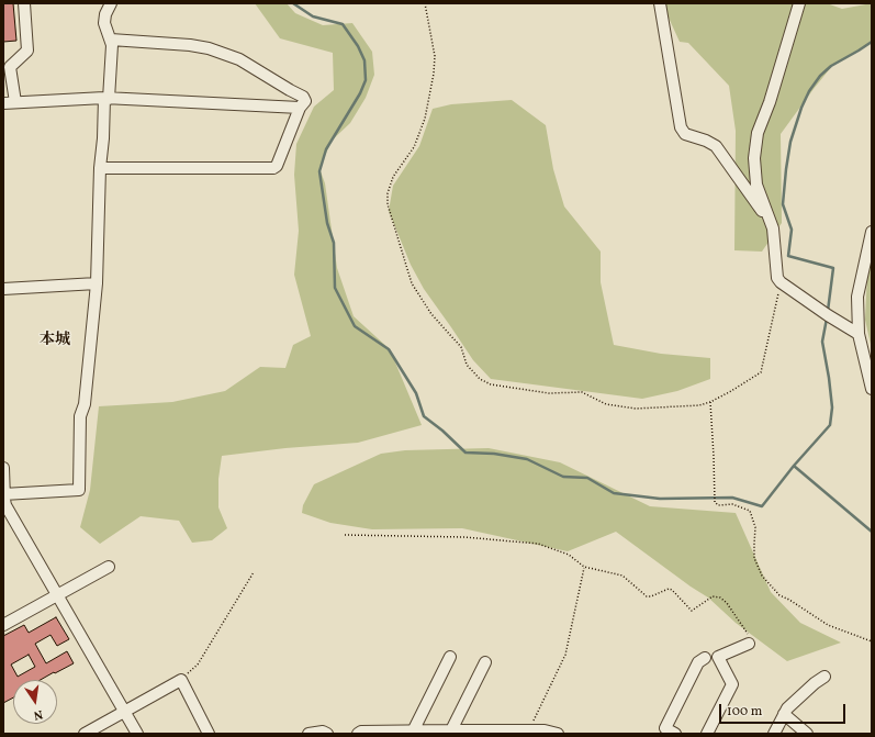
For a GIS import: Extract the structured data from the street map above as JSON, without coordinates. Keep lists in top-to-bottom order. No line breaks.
{"districts":["本城"],"scale_bar":"100 m","north":"bottom"}
